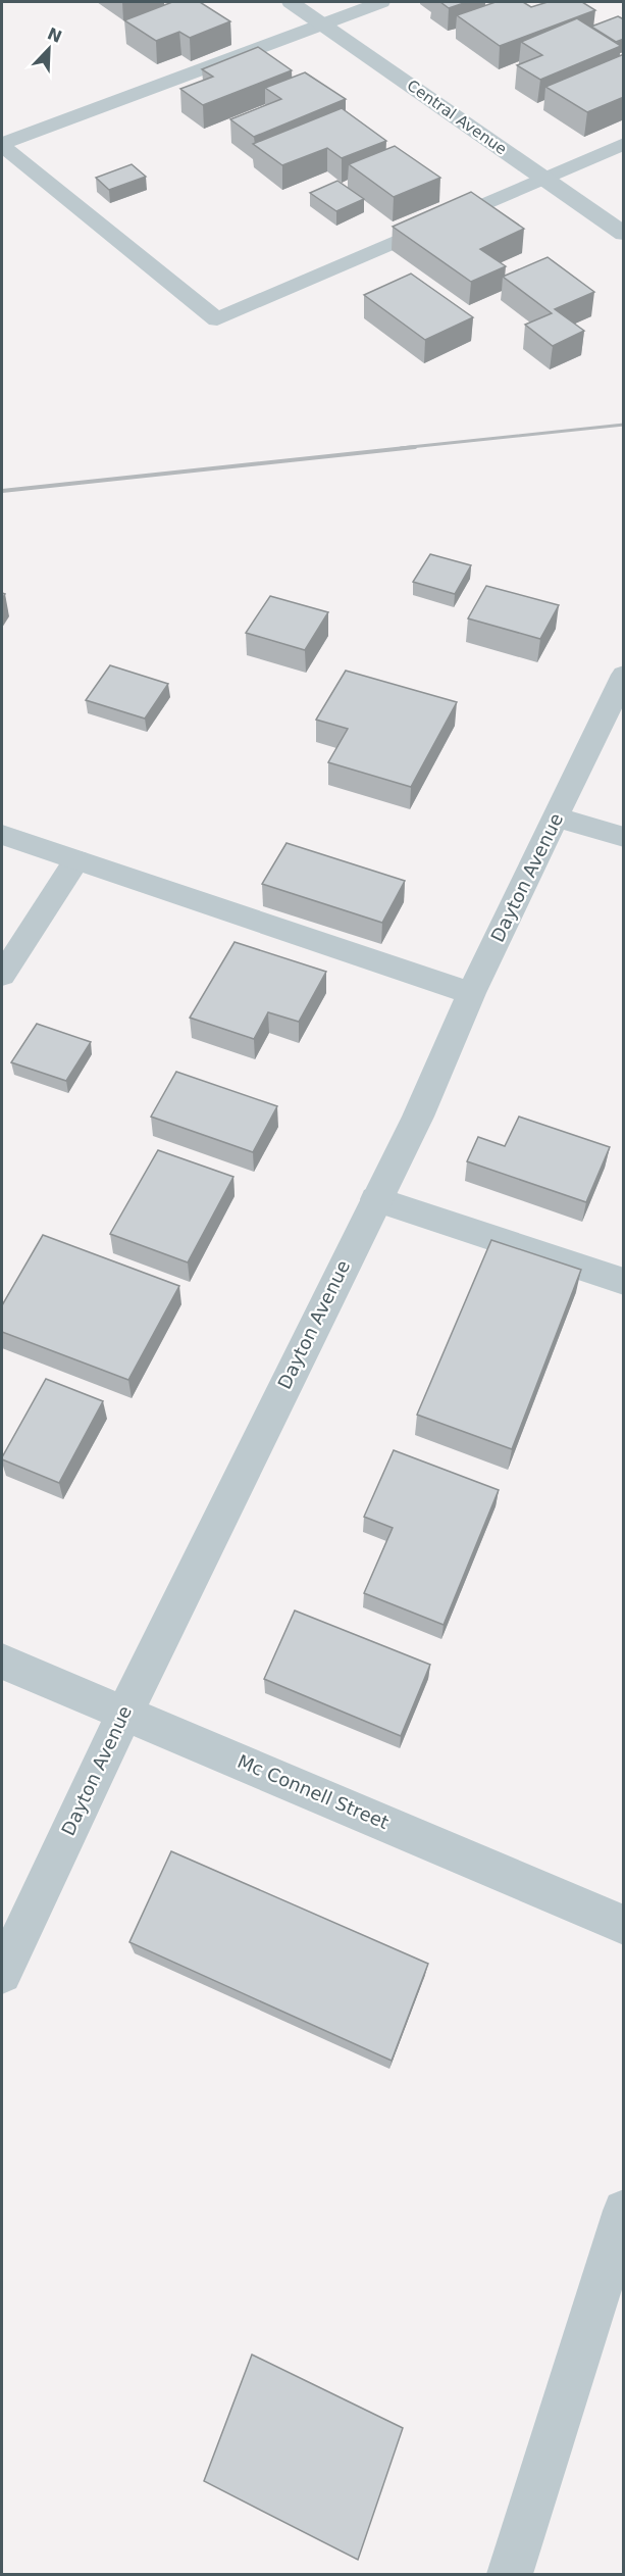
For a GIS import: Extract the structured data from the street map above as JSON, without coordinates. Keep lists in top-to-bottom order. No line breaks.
{"streets":{"street":["Central Avenue","Dayton Avenue","Mc Connell Street"]},"crossings":[["Dayton Avenue","Mc Connell Street"]],"north":"top right"}
